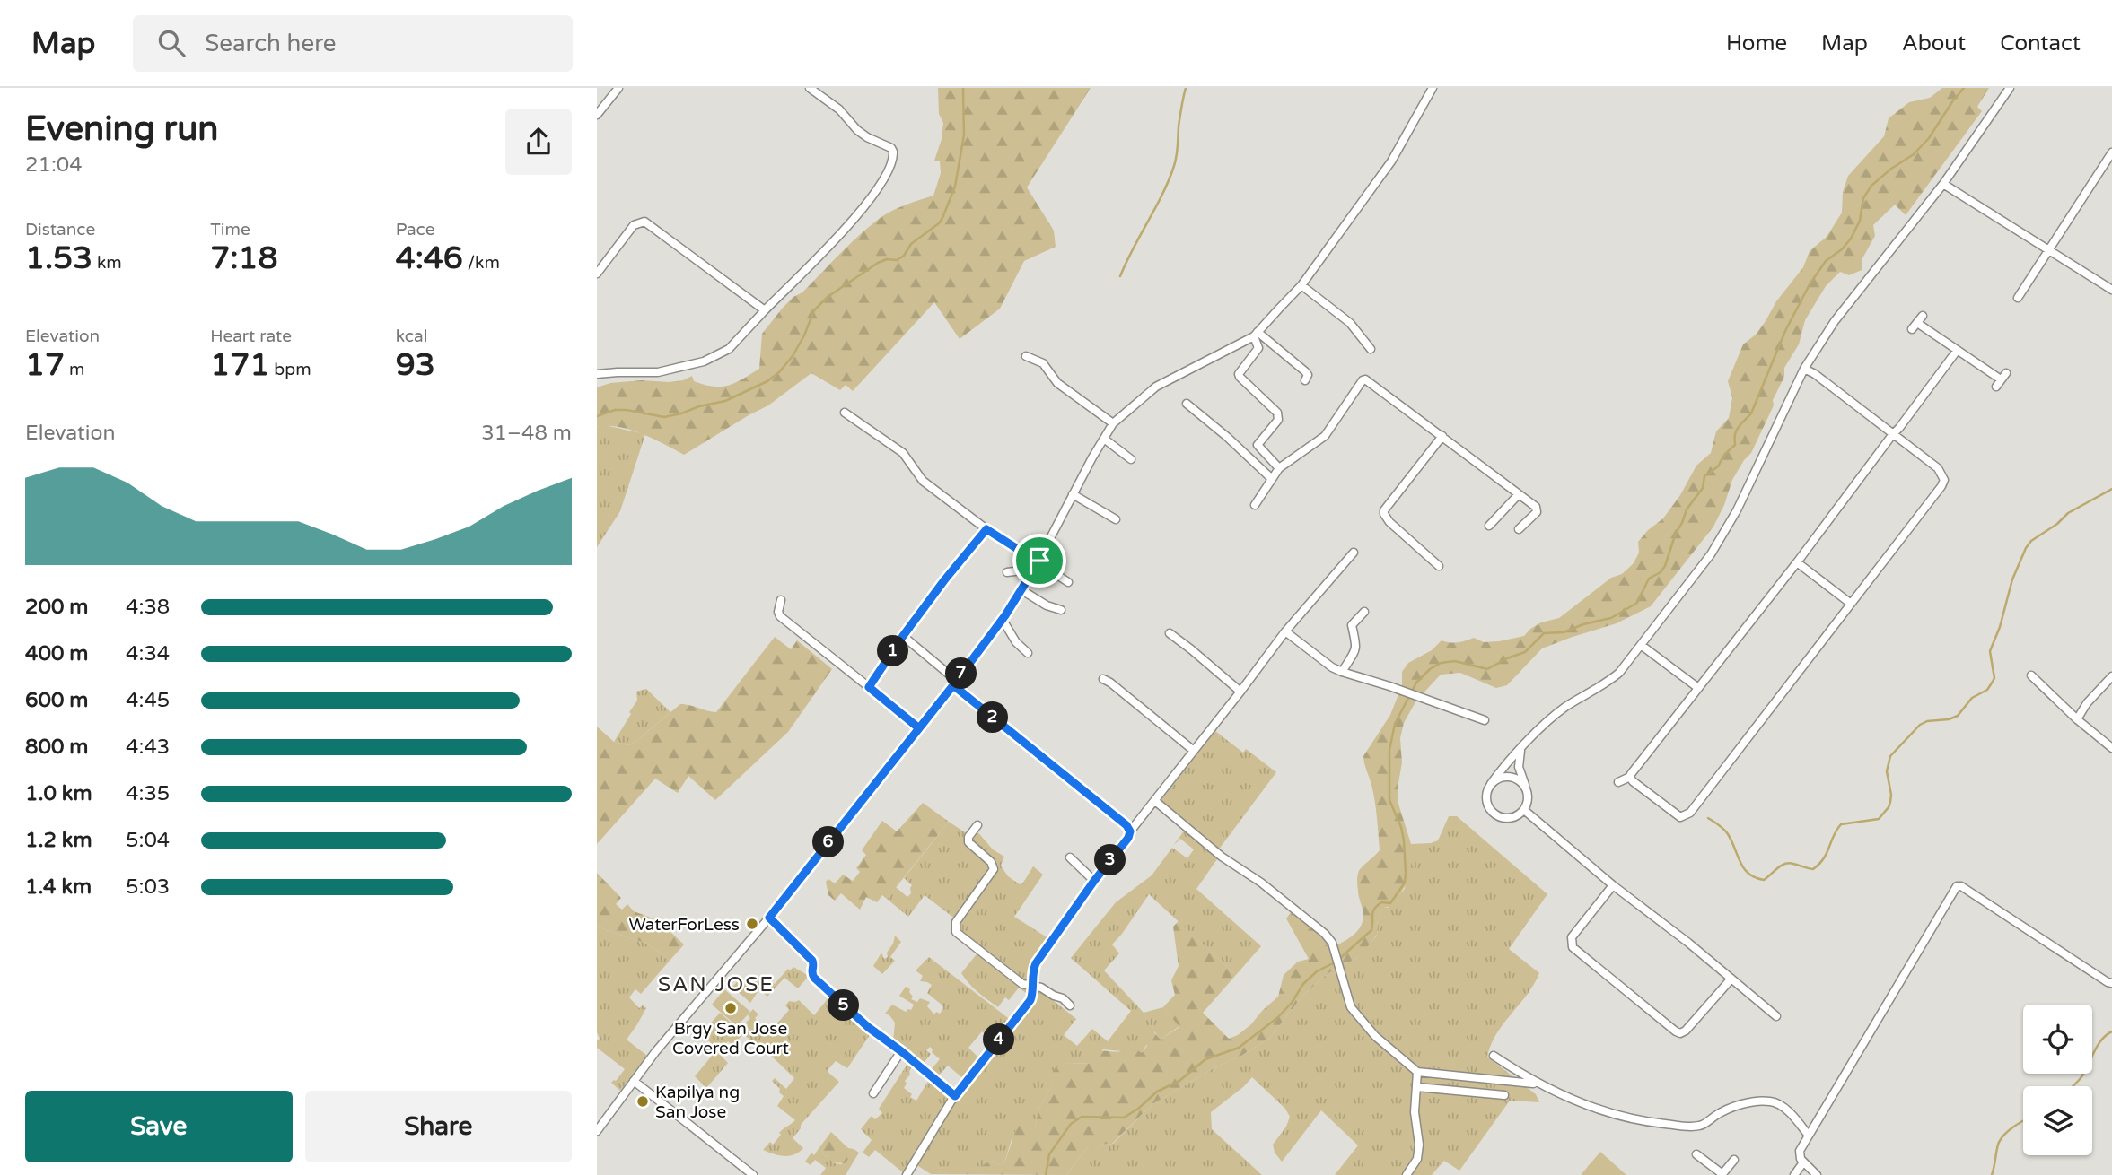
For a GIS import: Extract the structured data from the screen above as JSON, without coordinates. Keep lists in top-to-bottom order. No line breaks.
{"districts":["SAN JOSE"],"places":["WaterForLess","Brgy San Jose Covered Court","Kapilya ng San Jose"],"page":{"header":"Map","search":"Search here","nav":["Home","Map","About","Contact"],"heading":["Evening run","21:04"],"stats":[["Distance","1.53 km"],["Time","7:18"],["Pace","4:46 /km"],["Elevation","17 m"],["Heart rate","171 bpm"],["kcal","93"]],"chart":["Elevation","31–48 m"],"list":[{"name":"200 m","note":"4:38"},{"name":"400 m","note":"4:34"},{"name":"600 m","note":"4:45"},{"name":"800 m","note":"4:43"},{"name":"1.0 km","note":"4:35"},{"name":"1.2 km","note":"5:04"},{"name":"1.4 km","note":"5:03"}],"pins":["1","7","2","6","3","5","4"],"buttons":["Save","Share"]}}
